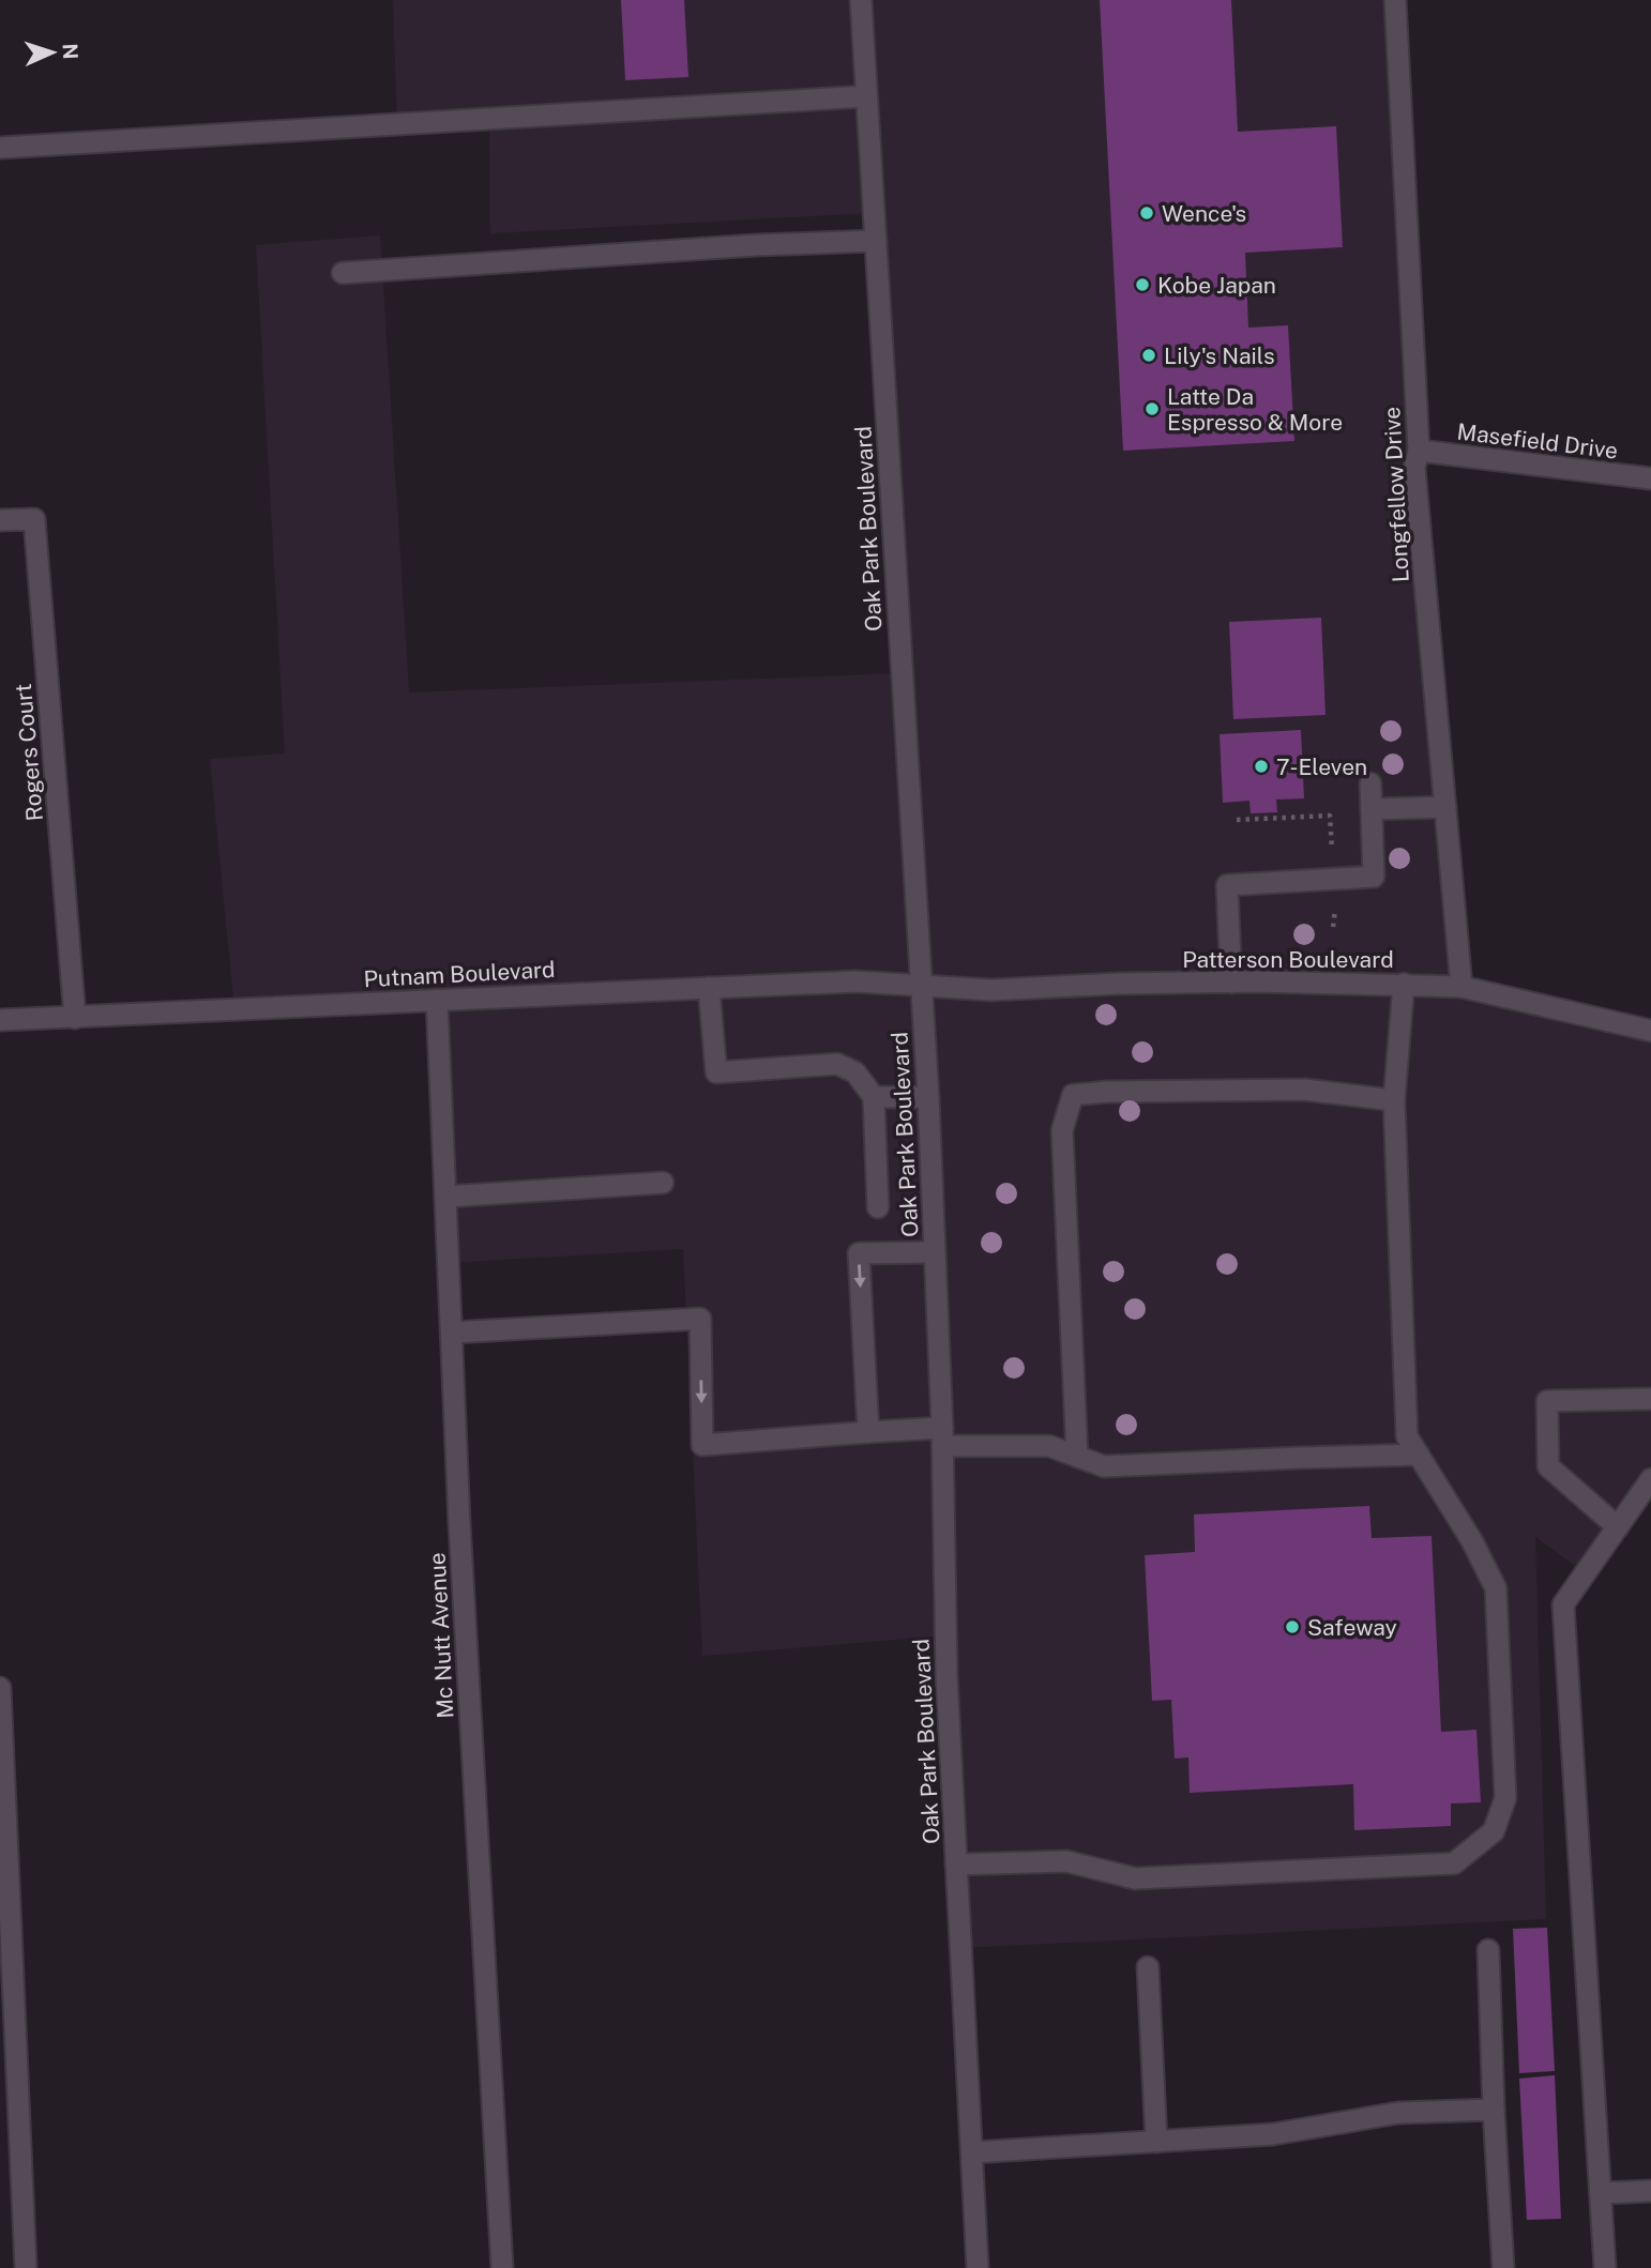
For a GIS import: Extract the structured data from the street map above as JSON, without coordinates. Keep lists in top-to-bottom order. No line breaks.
{"streets":{"street":["Masefield Drive","Longfellow Drive","Oak Park Boulevard","Rogers Court","Patterson Boulevard","Putnam Boulevard","Mc Nutt Avenue"]},"crossings":[["Masefield Drive","Longfellow Drive"],["Longfellow Drive","Patterson Boulevard"],["Oak Park Boulevard","Patterson Boulevard"],["Oak Park Boulevard","Putnam Boulevard"],["Rogers Court","Putnam Boulevard"],["Patterson Boulevard","Putnam Boulevard"],["Putnam Boulevard","Mc Nutt Avenue"]],"places":["Wence's","Kobe Japan","Lily's Nails","Latte Da Espresso & More","7-Eleven","Safeway"],"north":"right"}
